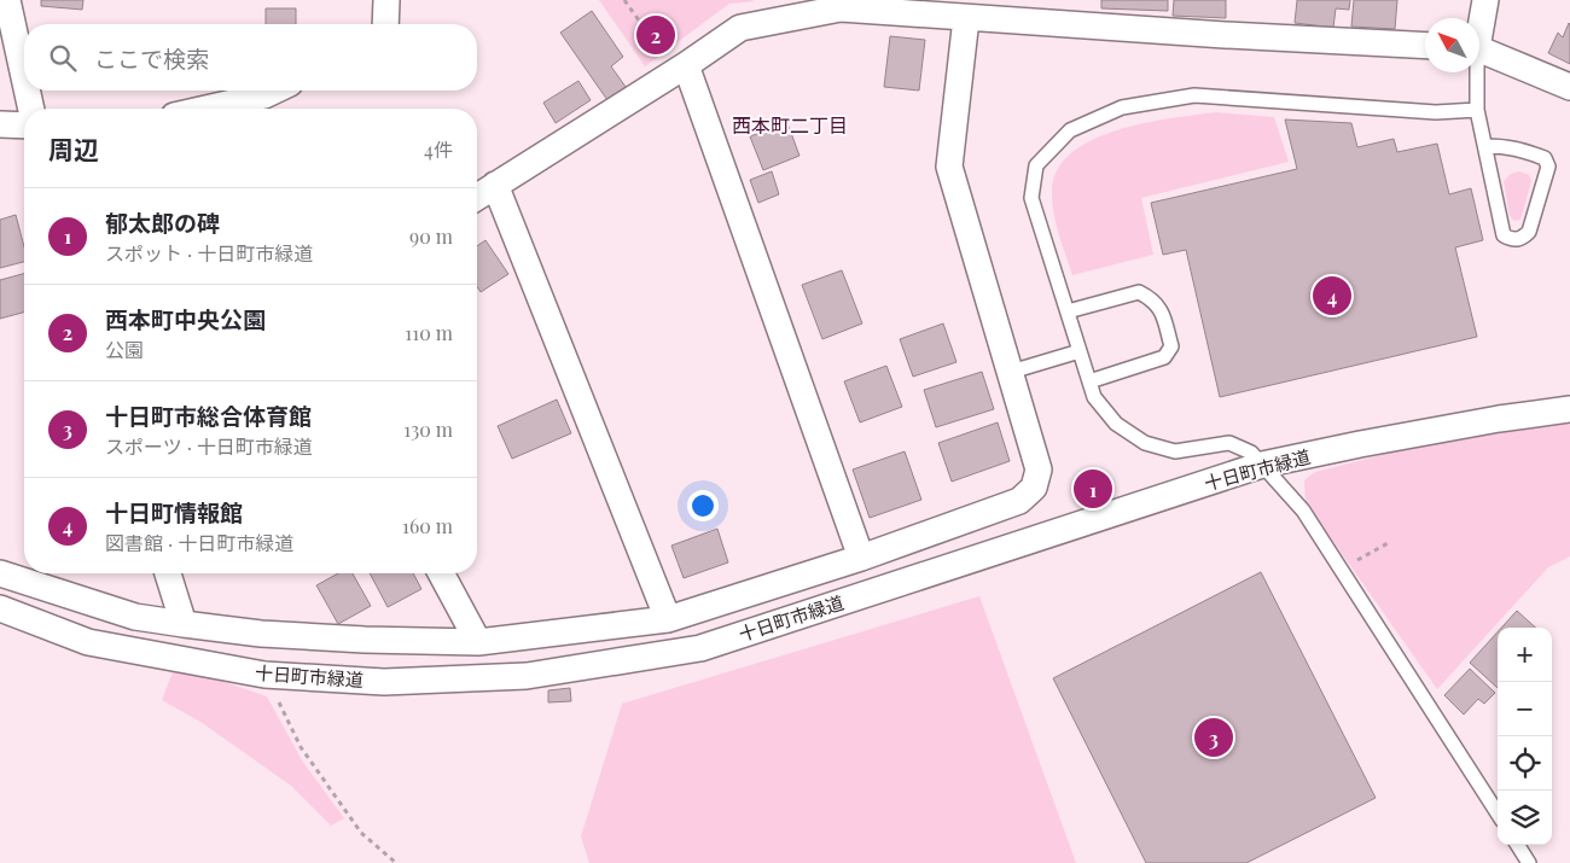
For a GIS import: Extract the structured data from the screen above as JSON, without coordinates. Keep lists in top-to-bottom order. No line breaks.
{"streets":{"street":["十日町市緑道"]},"districts":["西本町二丁目"],"north":"top left","page":{"pins":["2","4","1","3"],"search":"ここで検索","heading":["周辺","4件"],"list":[{"mark":"1","name":"郁太郎の碑","note":"スポット · 十日町市緑道","value":"90 m"},{"mark":"2","name":"西本町中央公園","note":"公園","value":"110 m"},{"mark":"3","name":"十日町市総合体育館","note":"スポーツ · 十日町市緑道","value":"130 m"},{"mark":"4","name":"十日町情報館","note":"図書館 · 十日町市緑道","value":"160 m"}],"map_buttons":["+","−"]}}
